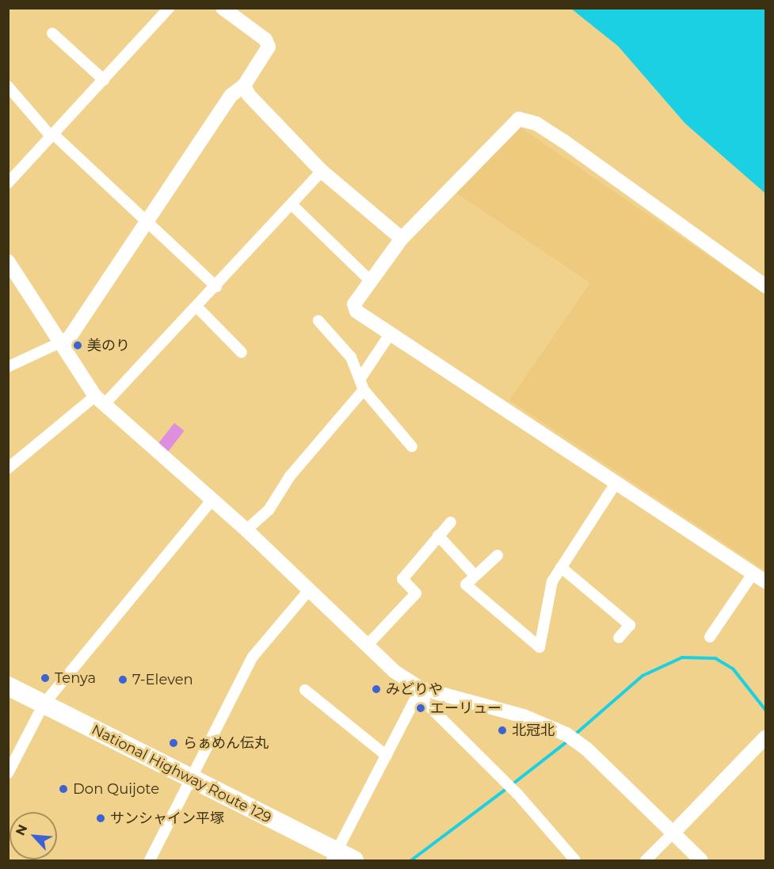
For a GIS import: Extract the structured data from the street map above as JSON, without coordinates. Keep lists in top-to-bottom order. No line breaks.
{"streets":{"highway":["National Highway Route 129"]},"places":["美のり","Tenya","7-Eleven","みどりや","エーリュー","北冠北","らぁめん伝丸","Don Quijote","サンシャイン平塚"],"north":"top left"}
